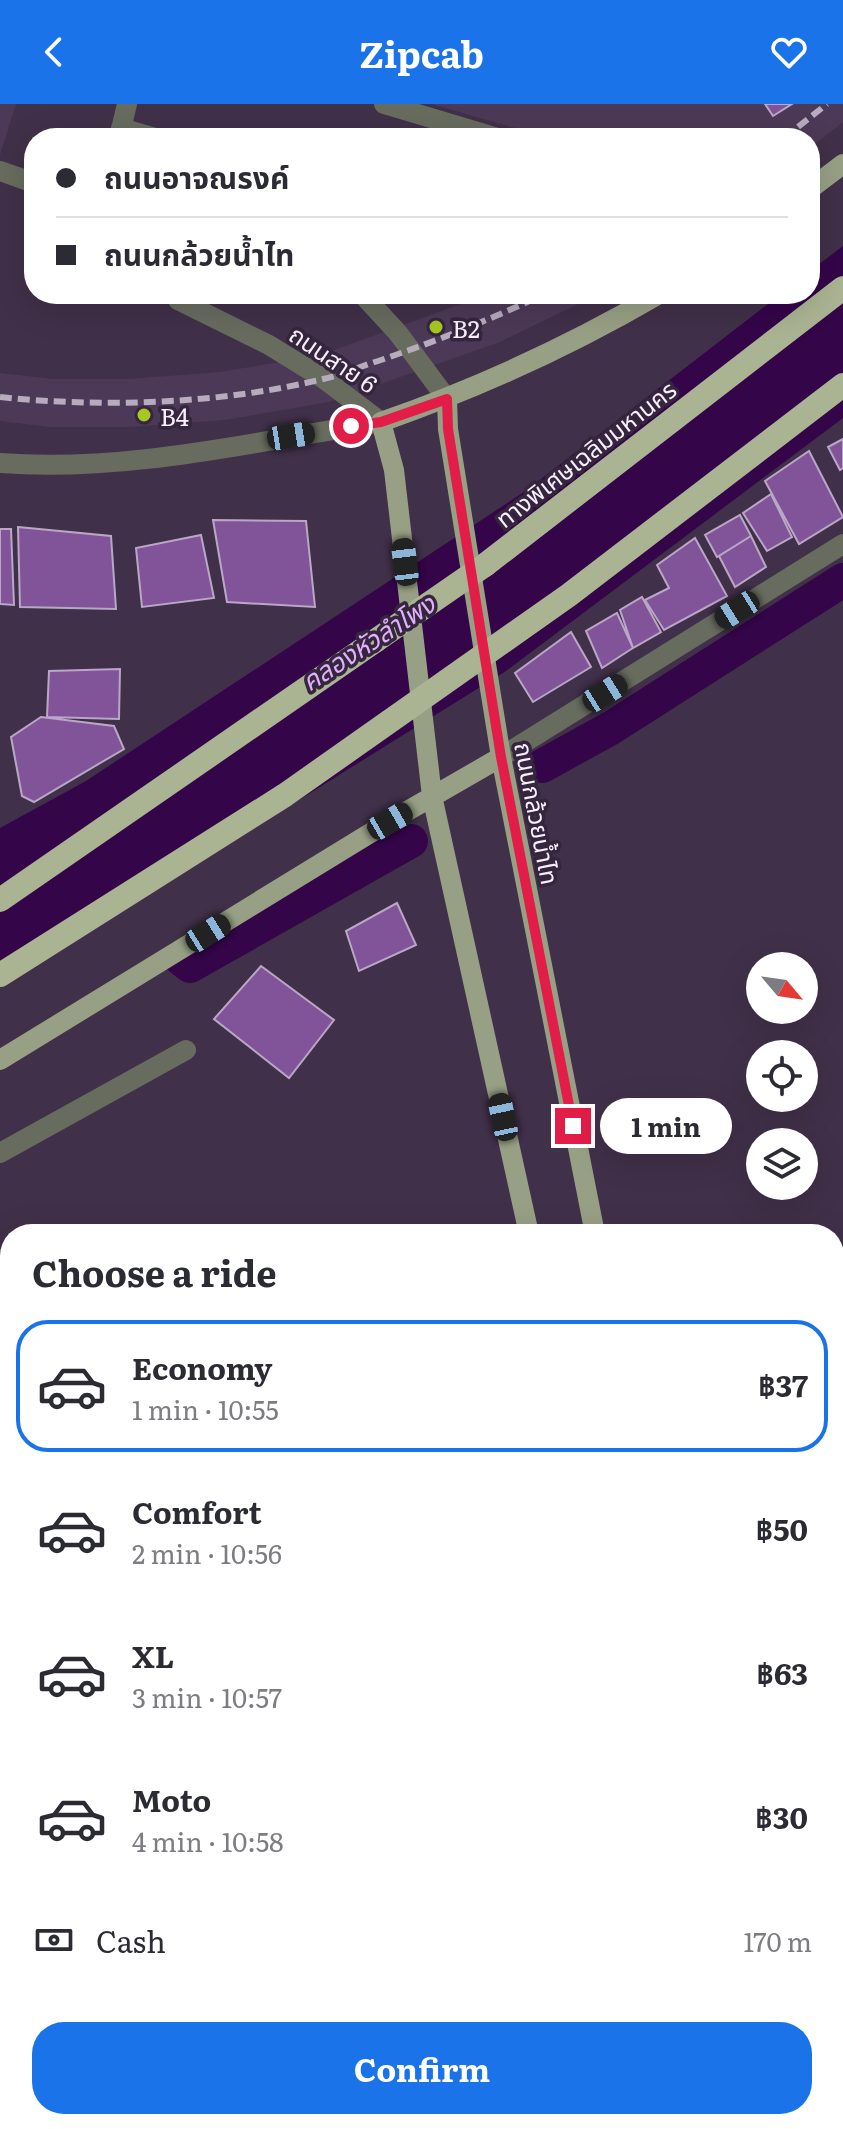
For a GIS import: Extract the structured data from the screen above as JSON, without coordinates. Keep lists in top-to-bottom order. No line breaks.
{"streets":{"highway":["ทางพิเศษเฉลิมมหานคร"],"main road":["ถนนกล้วยน้ำไท"],"street":["ถนนสาย 6"]},"water":["คลองหัวลำโพง"],"places":["B2","B4"],"north":"bottom right","page":{"header":"Zipcab","banner":["ถนนอาจณรงค์","ถนนกล้วยน้ำไท"],"bubble":"1 min","heading":"Choose a ride","list":[{"name":"Economy","note":"1 min · 10:55","value":"฿37"},{"name":"Comfort","note":"2 min · 10:56","value":"฿50"},{"name":"XL","note":"3 min · 10:57","value":"฿63"},{"name":"Moto","note":"4 min · 10:58","value":"฿30"}],"pay":["Cash","170 m"],"buttons":"Confirm"}}
